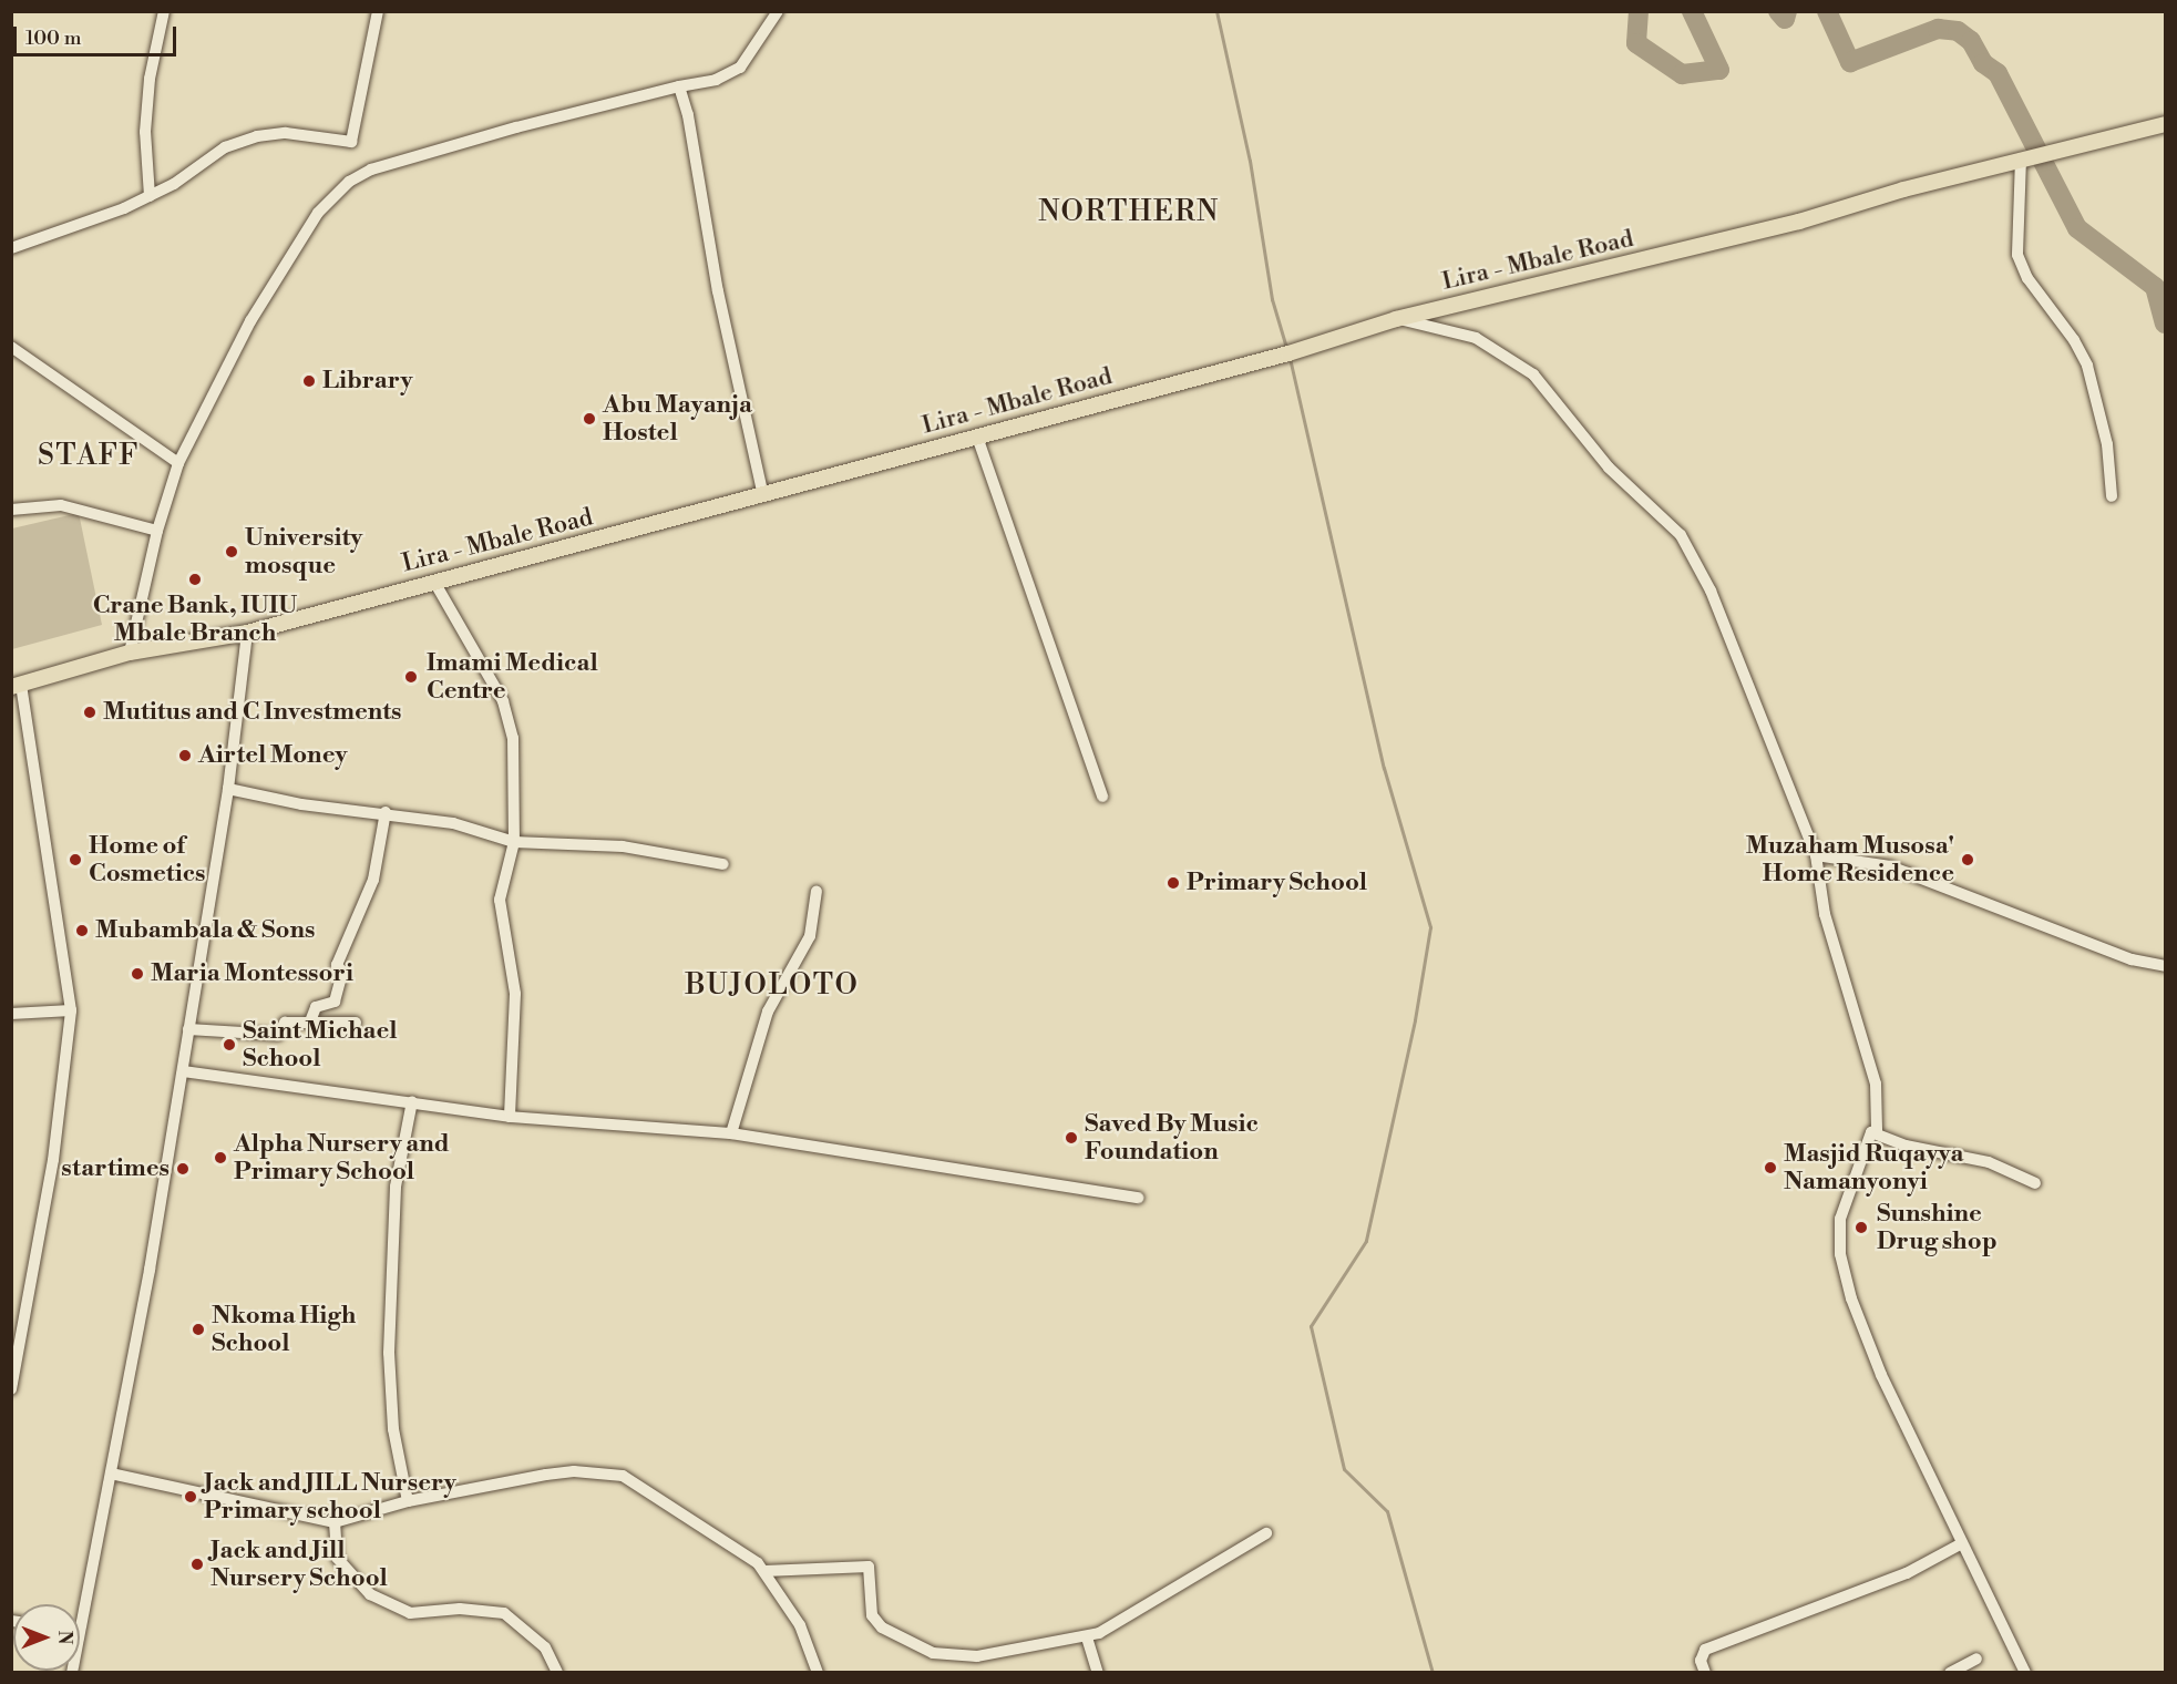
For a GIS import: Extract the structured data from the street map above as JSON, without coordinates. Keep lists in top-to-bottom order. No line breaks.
{"streets":{"main road":["Lira - Mbale Road"]},"districts":["NORTHERN","STAFF","BUJOLOTO"],"places":["Library","Abu Mayanja Hostel","University mosque","Crane Bank, IUIU Mbale Branch","Imami Medical Centre","Mutitus and C Investments","Airtel Money","Home of Cosmetics","Muzaham Musosa' Home Residence","Primary School","Mubambala & Sons","Maria Montessori","Saint Michael School","Saved By Music Foundation","Alpha Nursery and Primary School","Masjid Ruqayya Namanyonyi","startimes","Sunshine Drug shop","Nkoma High School","Jack and JILL Nursery Primary school","Jack and Jill Nursery School"],"scale_bar":"100 m","north":"right"}
